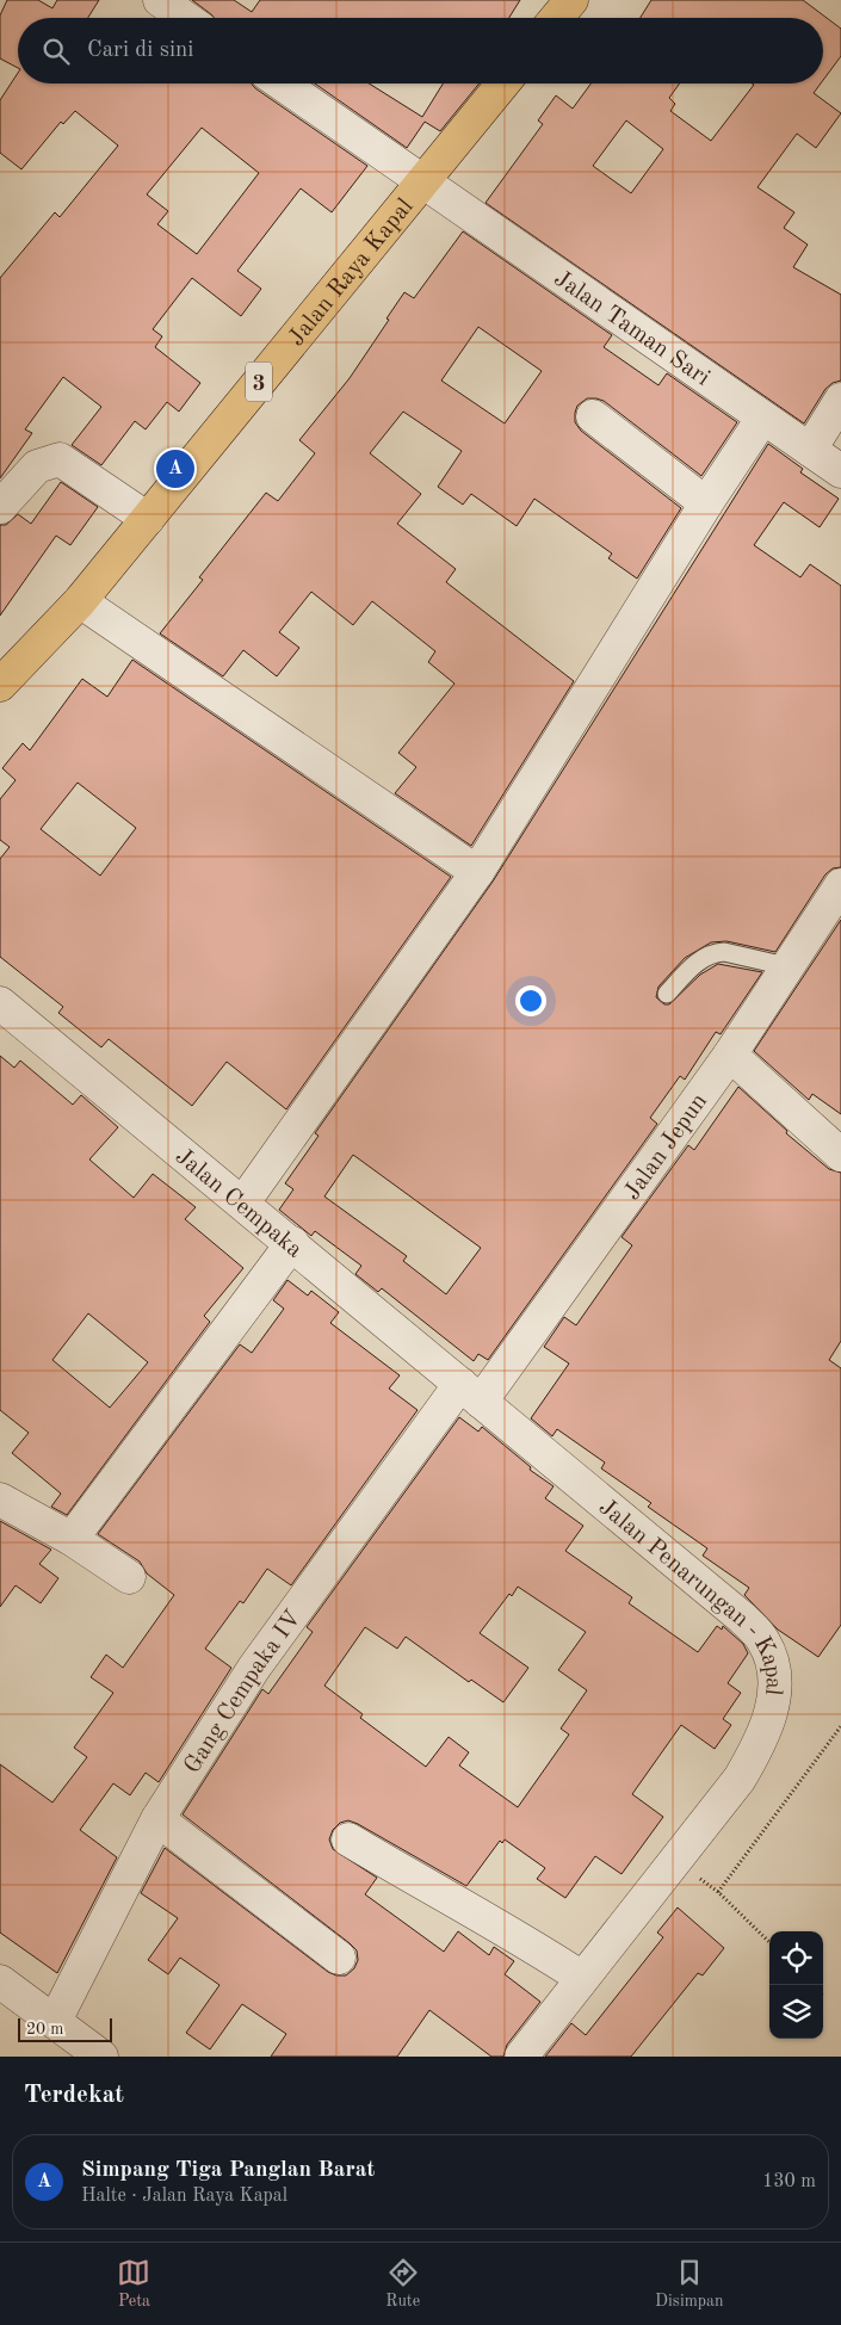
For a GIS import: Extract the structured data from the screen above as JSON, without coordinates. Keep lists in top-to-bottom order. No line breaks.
{"streets":{"highway":["Jalan Raya Kapal","3"],"street":["Jalan Taman Sari","Jalan Jepun","Jalan Cempaka","Jalan Penarungan - Kapal","Gang Cempaka IV"]},"crossings":[["Jalan Raya Kapal","Jalan Taman Sari"],["Jalan Jepun","Jalan Cempaka"],["Jalan Jepun","Jalan Penarungan - Kapal"],["Jalan Jepun","Gang Cempaka IV"],["Jalan Cempaka","Jalan Penarungan - Kapal"],["Jalan Cempaka","Gang Cempaka IV"],["Jalan Penarungan - Kapal","Gang Cempaka IV"]],"scale_bar":"20 m","page":{"search":"Cari di sini","pins":"A","scale":"20 m","heading":"Terdekat","list":[{"mark":"A","name":"Simpang Tiga Panglan Barat","note":"Halte · Jalan Raya Kapal","value":"130 m"}],"nav":["Peta","Rute","Disimpan"]}}
